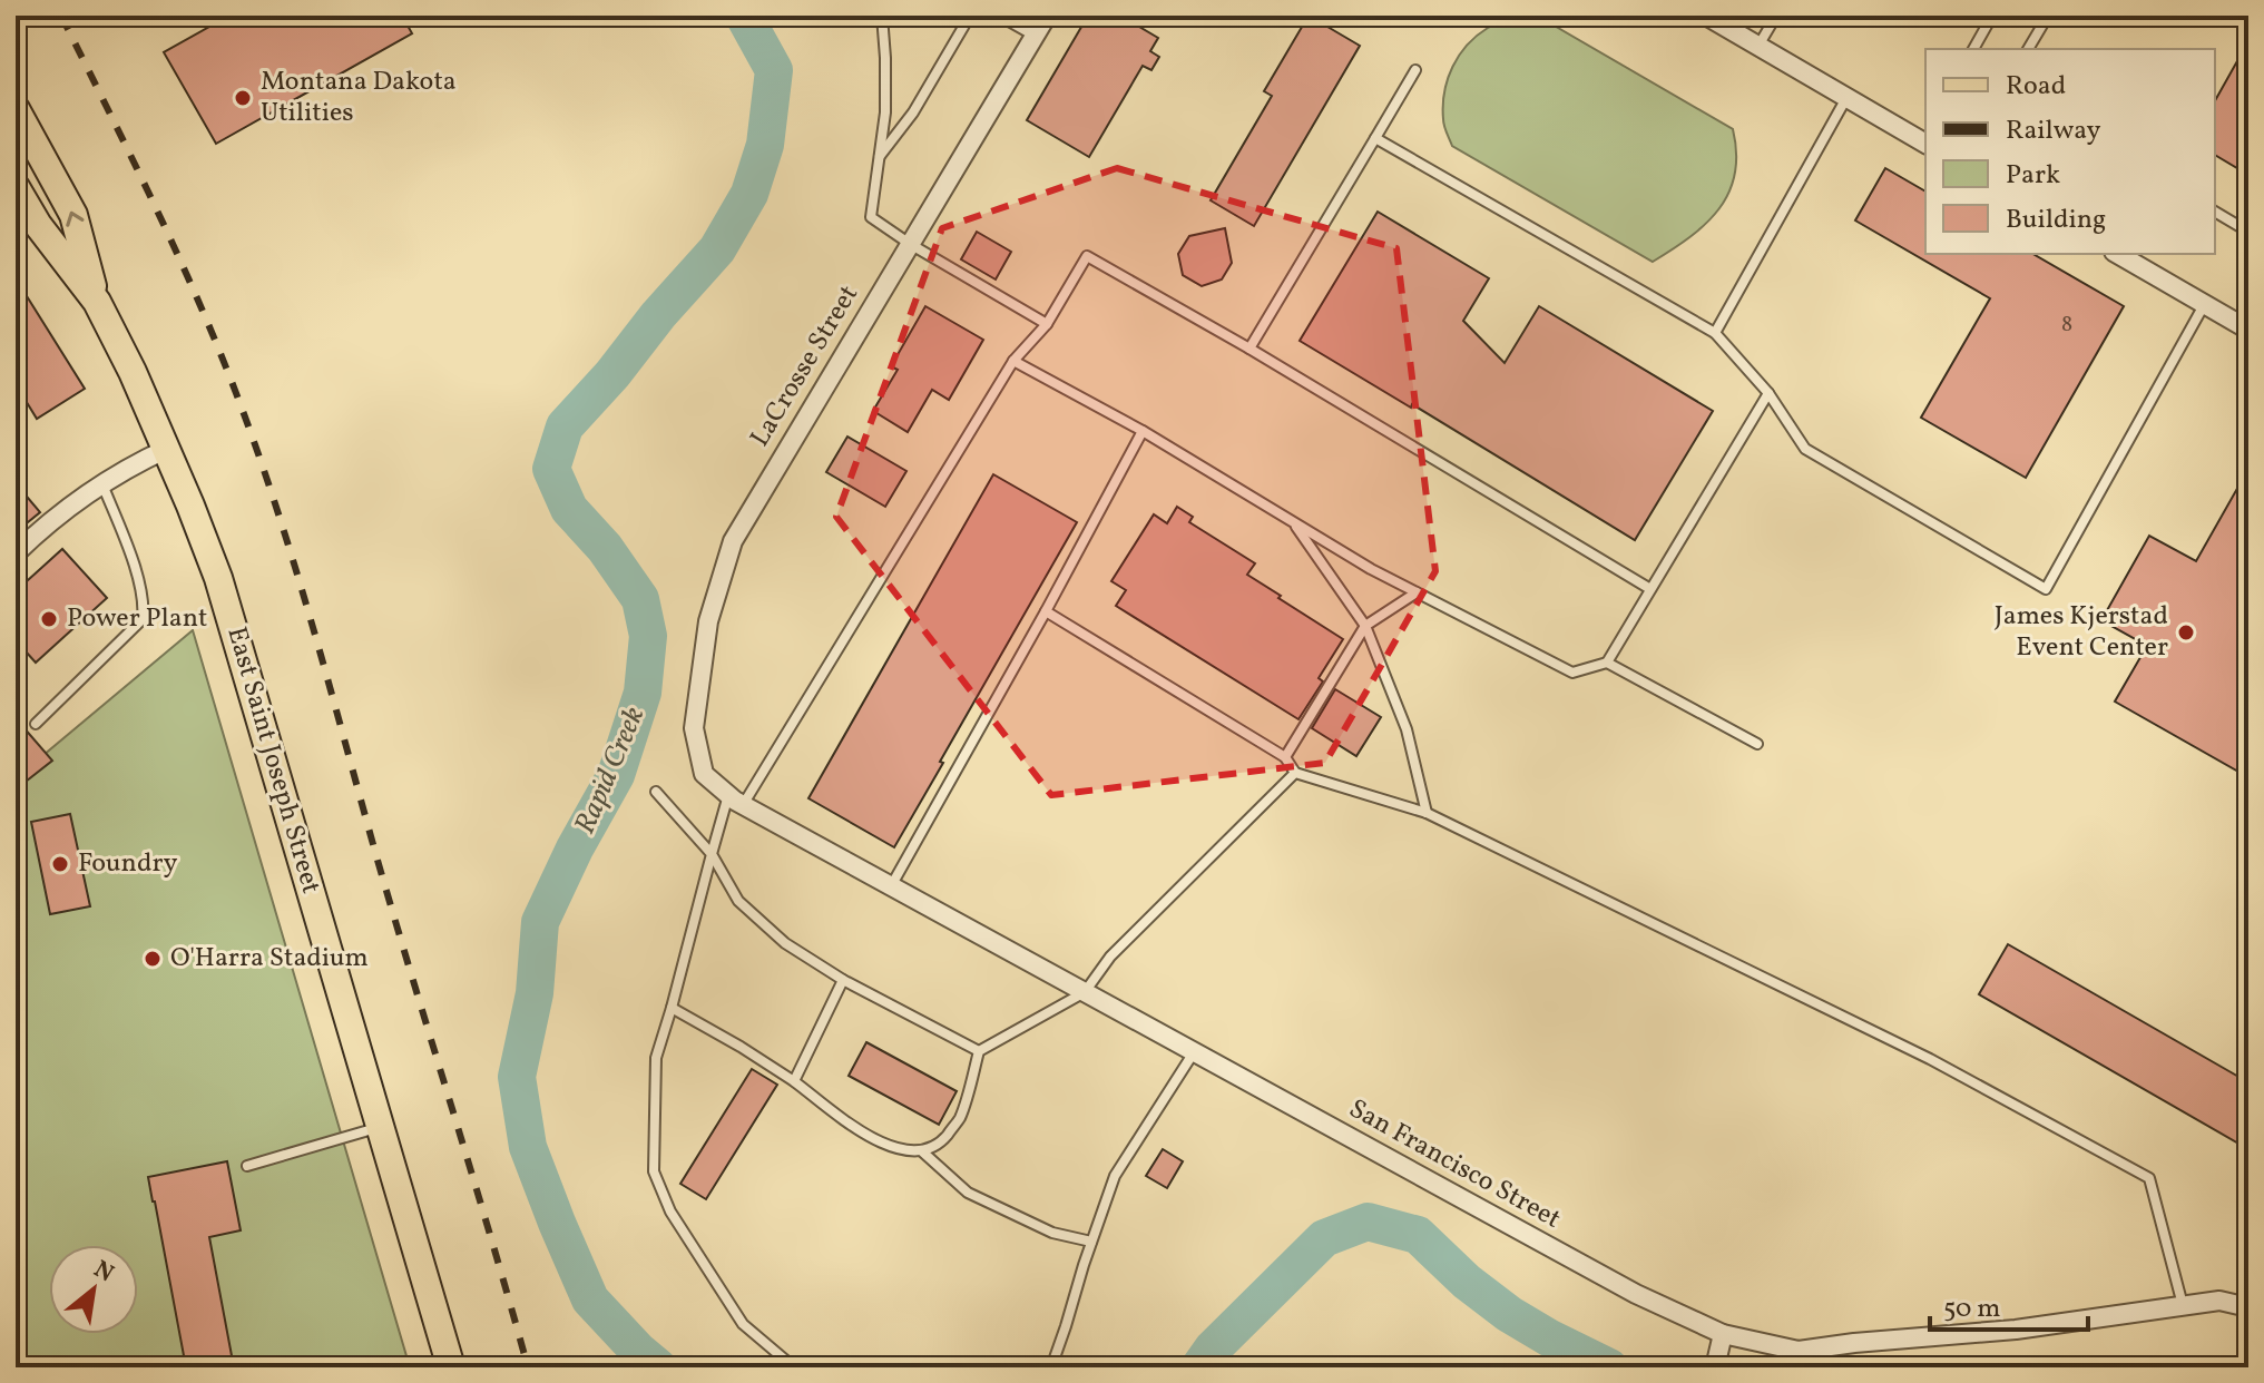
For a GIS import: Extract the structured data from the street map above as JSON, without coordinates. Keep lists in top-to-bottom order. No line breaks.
{"streets":{"main road":["East Saint Joseph Street"],"street":["LaCrosse Street","San Francisco Street"]},"crossings":[["LaCrosse Street","San Francisco Street"]],"water":["Rapid Creek"],"places":["Montana Dakota Utilities","Power Plant","James Kjerstad Event Center","Foundry","O'Harra Stadium"],"house_numbers":["8"],"legend":["Road","Railway","Park","Building"],"scale_bar":"50 m","north":"top right"}
